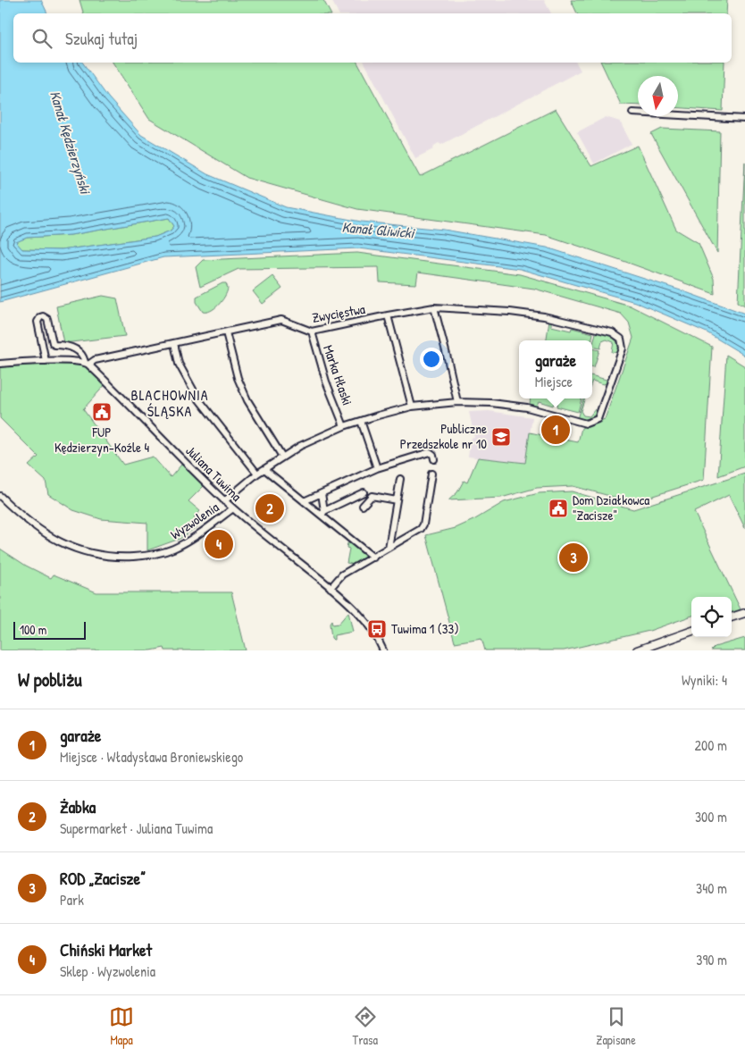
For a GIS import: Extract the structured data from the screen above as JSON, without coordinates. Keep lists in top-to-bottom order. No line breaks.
{"streets":{"street":["Zwycięstwa","Marka Hłaski","Juliana Tuwima","Wyzwolenia"]},"crossings":[["Zwycięstwa","Marka Hłaski"],["Zwycięstwa","Juliana Tuwima"],["Juliana Tuwima","Wyzwolenia"]],"districts":["BLACHOWNIA ŚLĄSKA"],"water":["Kanał Kędzierzyński","Kanał Gliwicki"],"places":{"public building":["FUP Kędzierzyn-Koźle 4","Dom Działkowca \"Zacisze\""],"school or university":["Publiczne Przedszkole nr 10"],"bus stop":["Tuwima 1 (33)"]},"scale_bar":"100 m","north":"bottom","page":{"search":"Szukaj tutaj","popup":["garaże","Miejsce"],"pins":["1","2","4","3"],"scale":"100 m","heading":["W pobliżu","Wyniki: 4"],"list":[{"mark":"1","name":"garaże","note":"Miejsce · Władysława Broniewskiego","value":"200 m"},{"mark":"2","name":"Żabka","note":"Supermarket · Juliana Tuwima","value":"300 m"},{"mark":"3","name":"ROD „Zacisze”","note":"Park","value":"340 m"},{"mark":"4","name":"Chiński Market","note":"Sklep · Wyzwolenia","value":"390 m"}],"nav":["Mapa","Trasa","Zapisane"]}}
